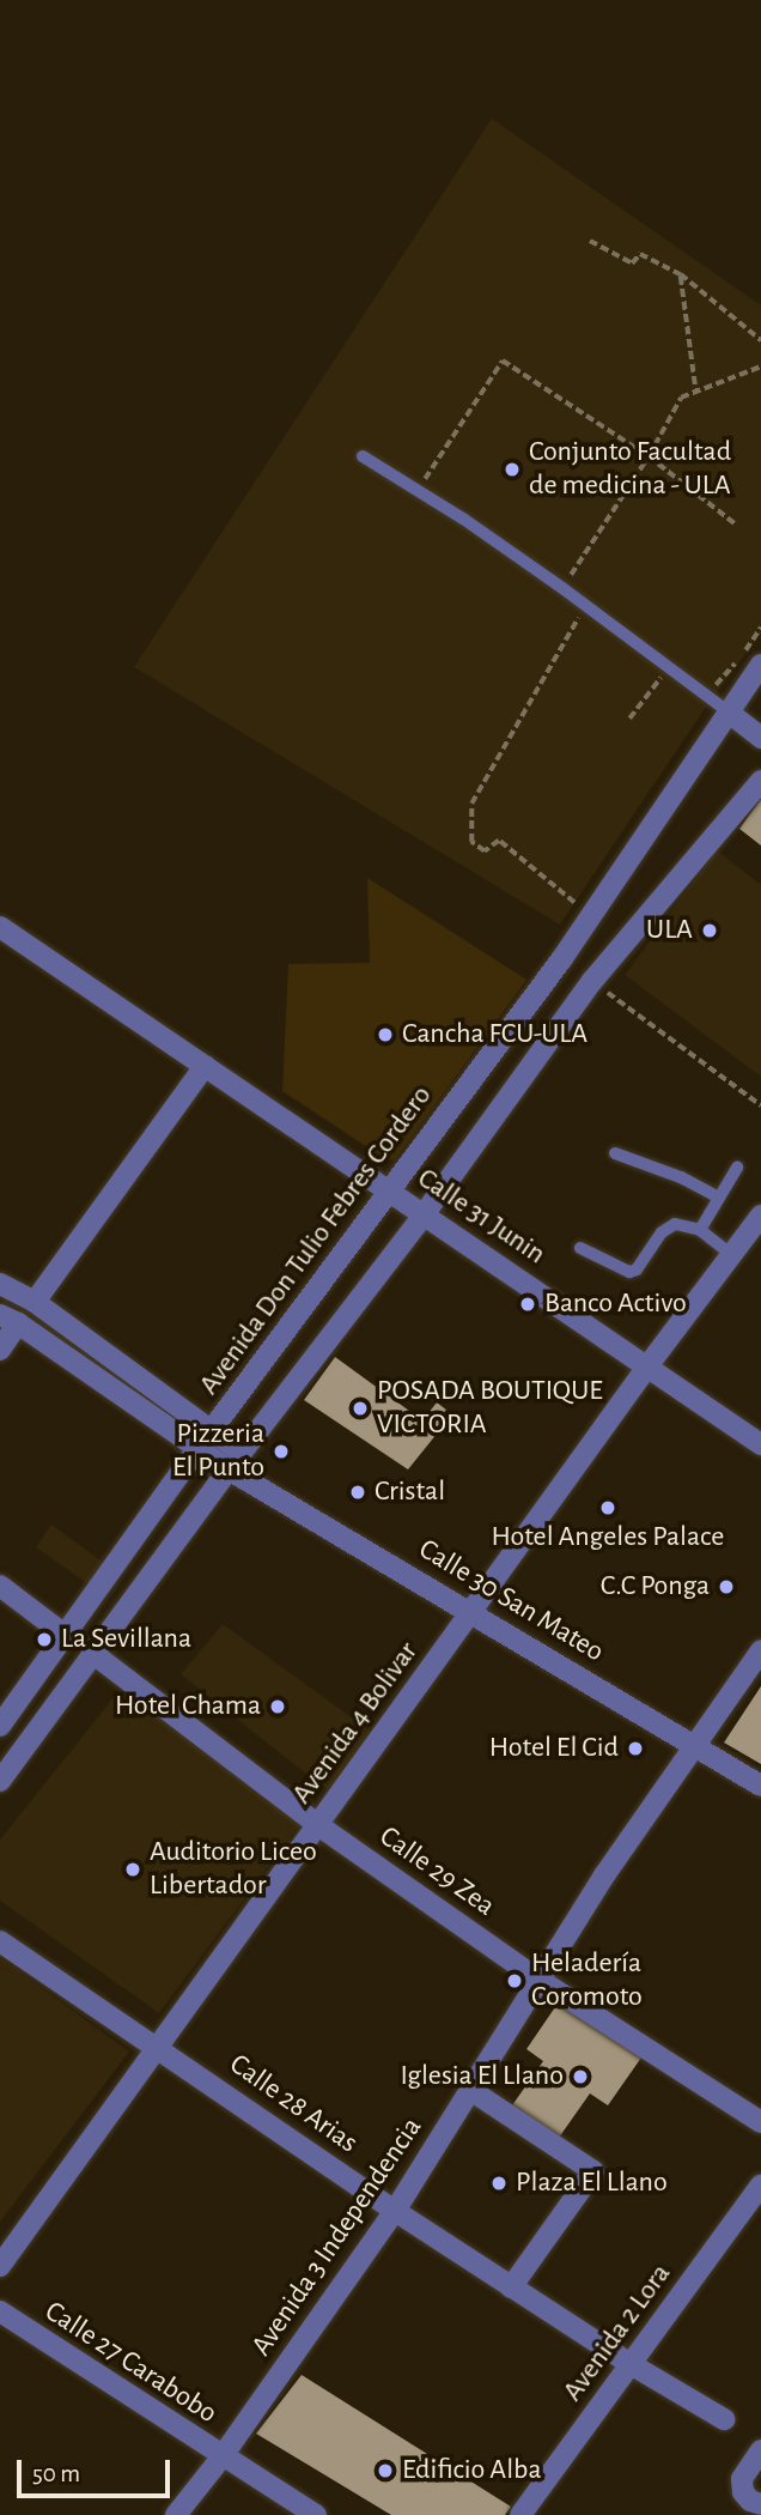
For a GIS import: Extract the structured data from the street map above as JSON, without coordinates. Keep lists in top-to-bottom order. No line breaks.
{"streets":{"street":["Calle 31 Junin","Avenida Don Tulio Febres Cordero","Calle 30 San Mateo","Avenida 4 Bolivar","Calle 29 Zea","Calle 28 Arias","Avenida 3 Independencia","Avenida 2 Lora","Calle 27 Carabobo"]},"crossings":[["Calle 31 Junin","Avenida Don Tulio Febres Cordero"],["Calle 31 Junin","Avenida 4 Bolivar"],["Calle 30 San Mateo","Avenida 4 Bolivar"],["Calle 30 San Mateo","Avenida 3 Independencia"],["Avenida 4 Bolivar","Calle 29 Zea"],["Avenida 4 Bolivar","Calle 28 Arias"],["Calle 29 Zea","Avenida 3 Independencia"],["Calle 28 Arias","Avenida 3 Independencia"],["Calle 28 Arias","Avenida 2 Lora"],["Avenida 3 Independencia","Calle 27 Carabobo"]],"places":["Conjunto Facultad de medicina - ULA","ULA","Cancha FCU-ULA","Banco Activo","POSADA BOUTIQUE VICTORIA","Pizzeria El Punto","Cristal","Hotel Angeles Palace","C.C Ponga","La Sevillana","Hotel Chama","Hotel El Cid","Auditorio Liceo Libertador","Heladería Coromoto","Iglesia El Llano","Plaza El Llano","Edificio Alba"],"scale_bar":"50 m"}
